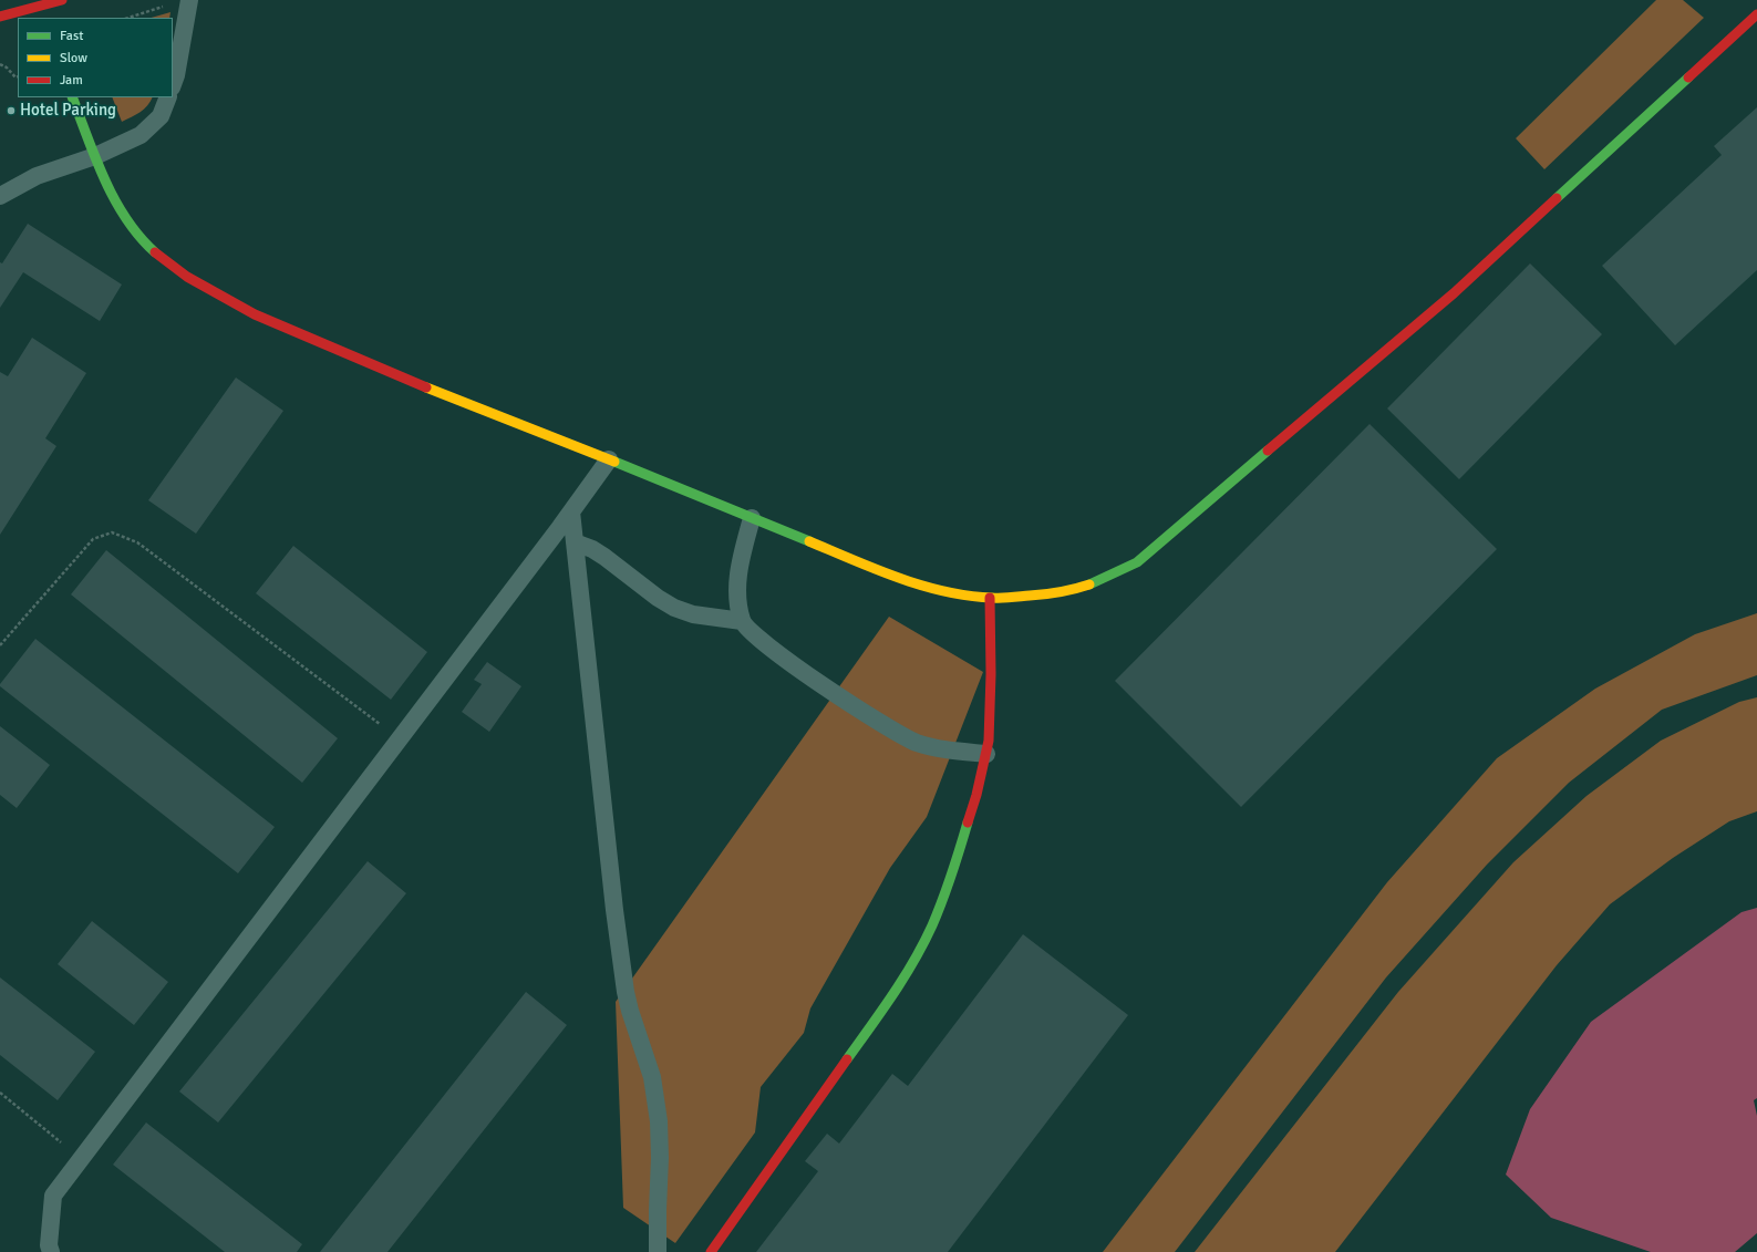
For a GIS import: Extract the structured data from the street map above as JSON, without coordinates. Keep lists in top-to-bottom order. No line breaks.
{"places":["Hotel Parking"],"legend":["Fast","Slow","Jam"]}
